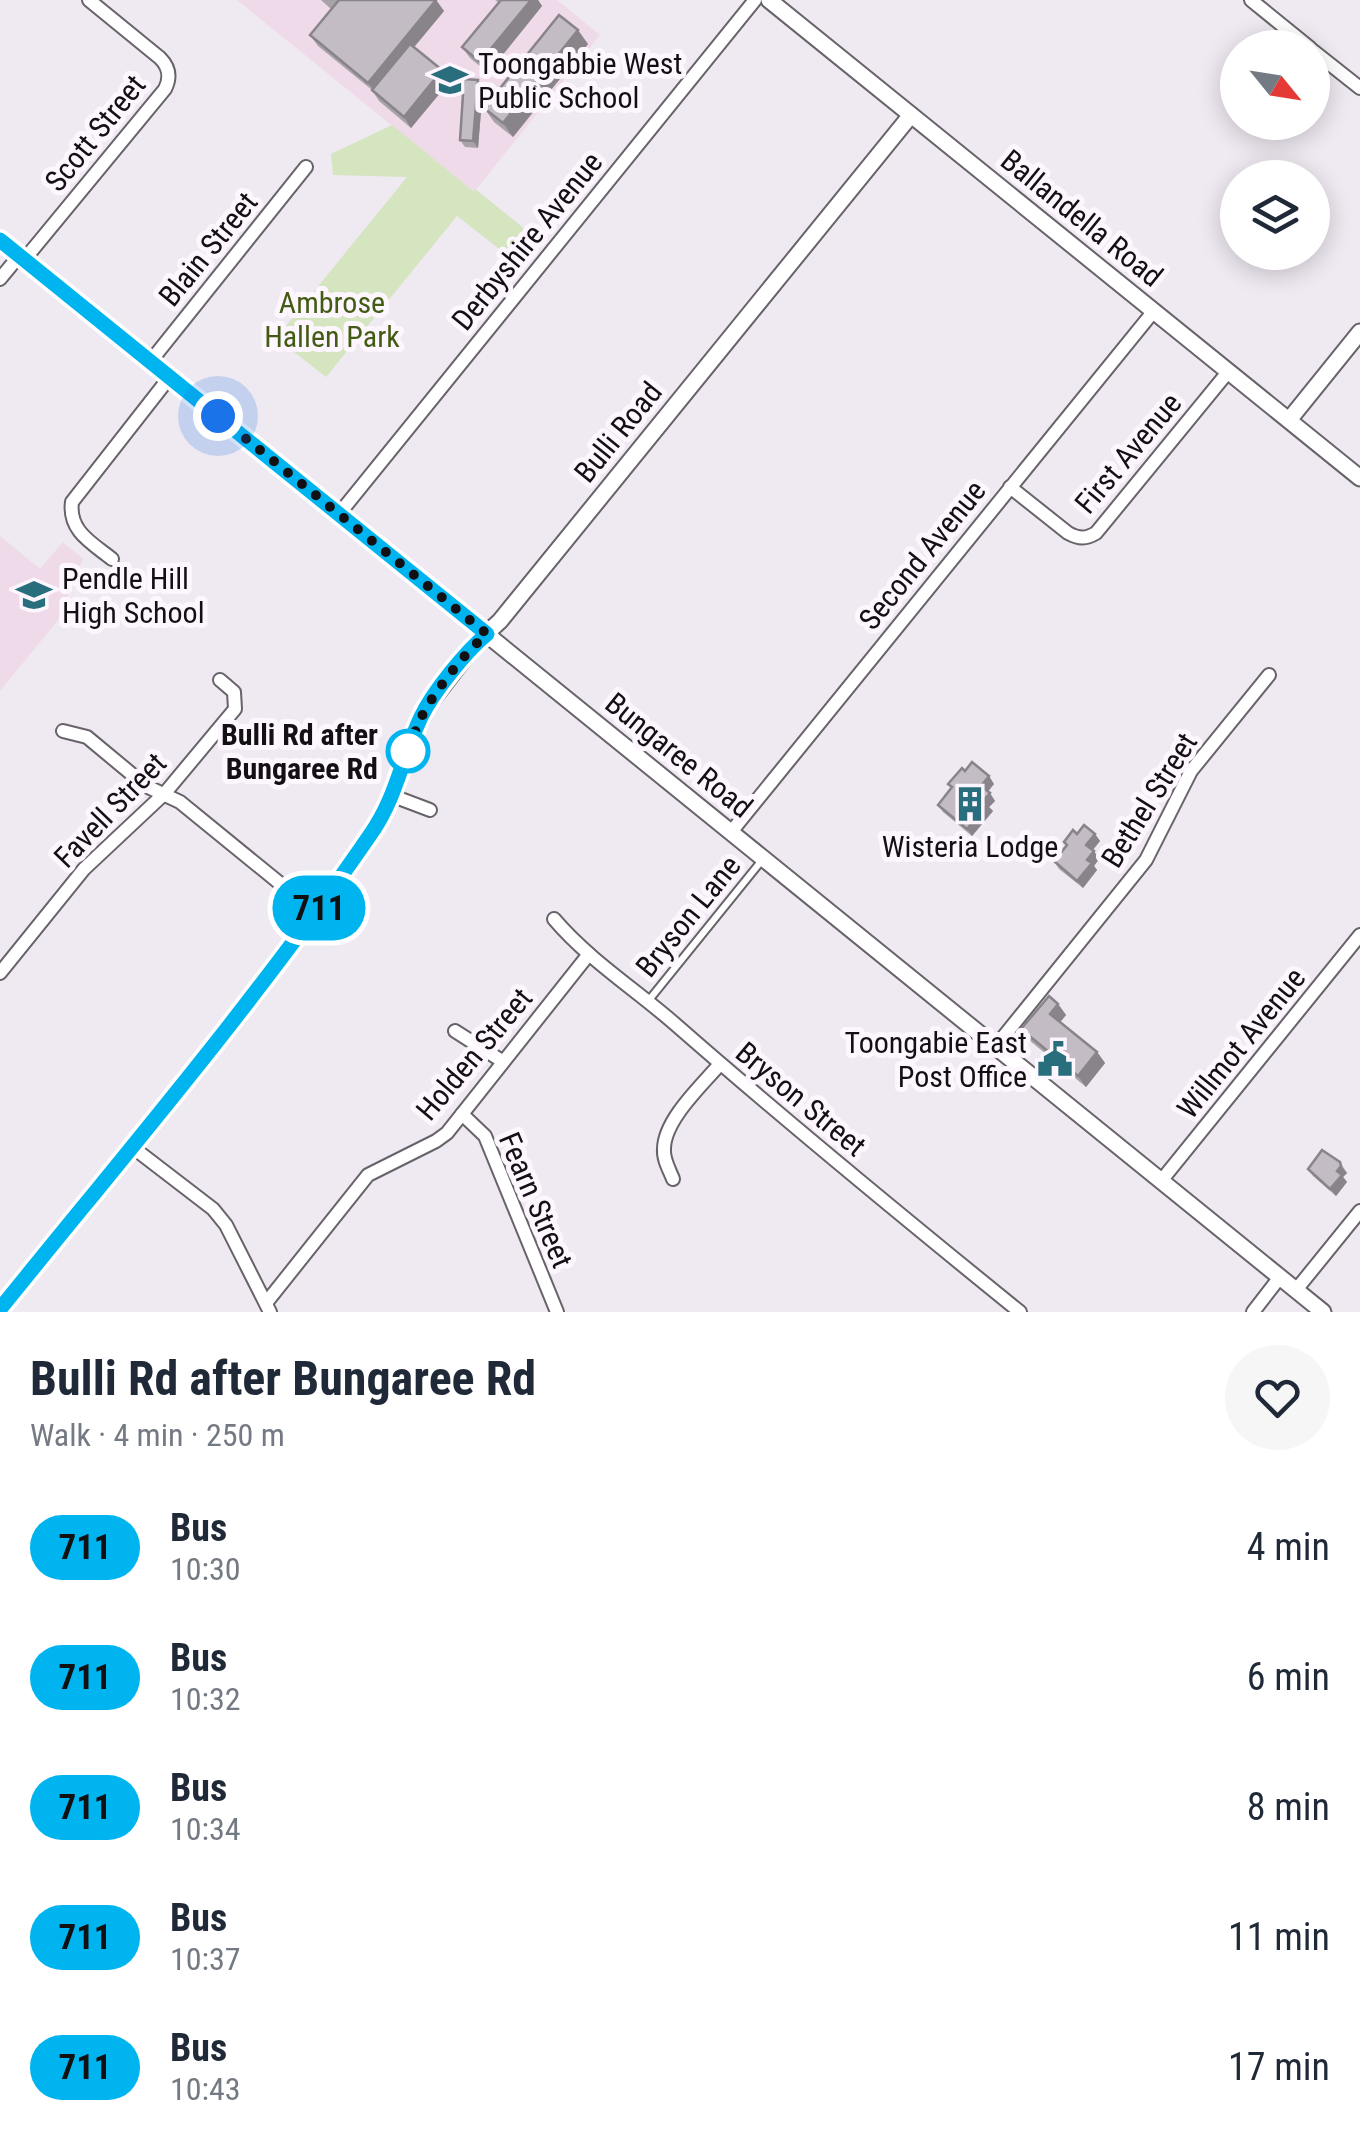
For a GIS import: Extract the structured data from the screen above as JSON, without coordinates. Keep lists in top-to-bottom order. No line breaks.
{"streets":{"street":["Scott Street","Ballandella Road","Derbyshire Avenue","Blain Street","Bulli Road","First Avenue","Second Avenue","Bungaree Road","Bethel Street","Favell Street","Willmot Avenue","Holden Street","Bryson Street","Fearn Street"],"lane":["Bryson Lane"]},"crossings":[["Scott Street","Bungaree Road"],["Ballandella Road","Bulli Road"],["Ballandella Road","First Avenue"],["Ballandella Road","Second Avenue"],["Derbyshire Avenue","Bungaree Road"],["Blain Street","Bungaree Road"],["Bulli Road","Bungaree Road"],["First Avenue","Second Avenue"],["Second Avenue","Bungaree Road"],["Bungaree Road","Bethel Street"],["Bungaree Road","Bryson Lane"],["Bungaree Road","Willmot Avenue"],["Bryson Lane","Bryson Street"],["Holden Street","Bryson Street"],["Holden Street","Fearn Street"]],"parks":["Ambrose Hallen Park"],"places":{"school or university":["Toongabbie West Public School","Pendle Hill High School"],"other":["Bulli Rd after Bungaree Rd"],"building":["Wisteria Lodge"],"public building":["Toongabie East Post Office"]},"lines":["bus line 711"],"north":"bottom right","page":{"on_map":"711","heading":["Bulli Rd after Bungaree Rd","Walk · 4 min · 250 m"],"list":[{"mark":"711","name":"Bus","note":"10:30","value":"4 min"},{"mark":"711","name":"Bus","note":"10:32","value":"6 min"},{"mark":"711","name":"Bus","note":"10:34","value":"8 min"},{"mark":"711","name":"Bus","note":"10:37","value":"11 min"},{"mark":"711","name":"Bus","note":"10:43","value":"17 min"}]}}
